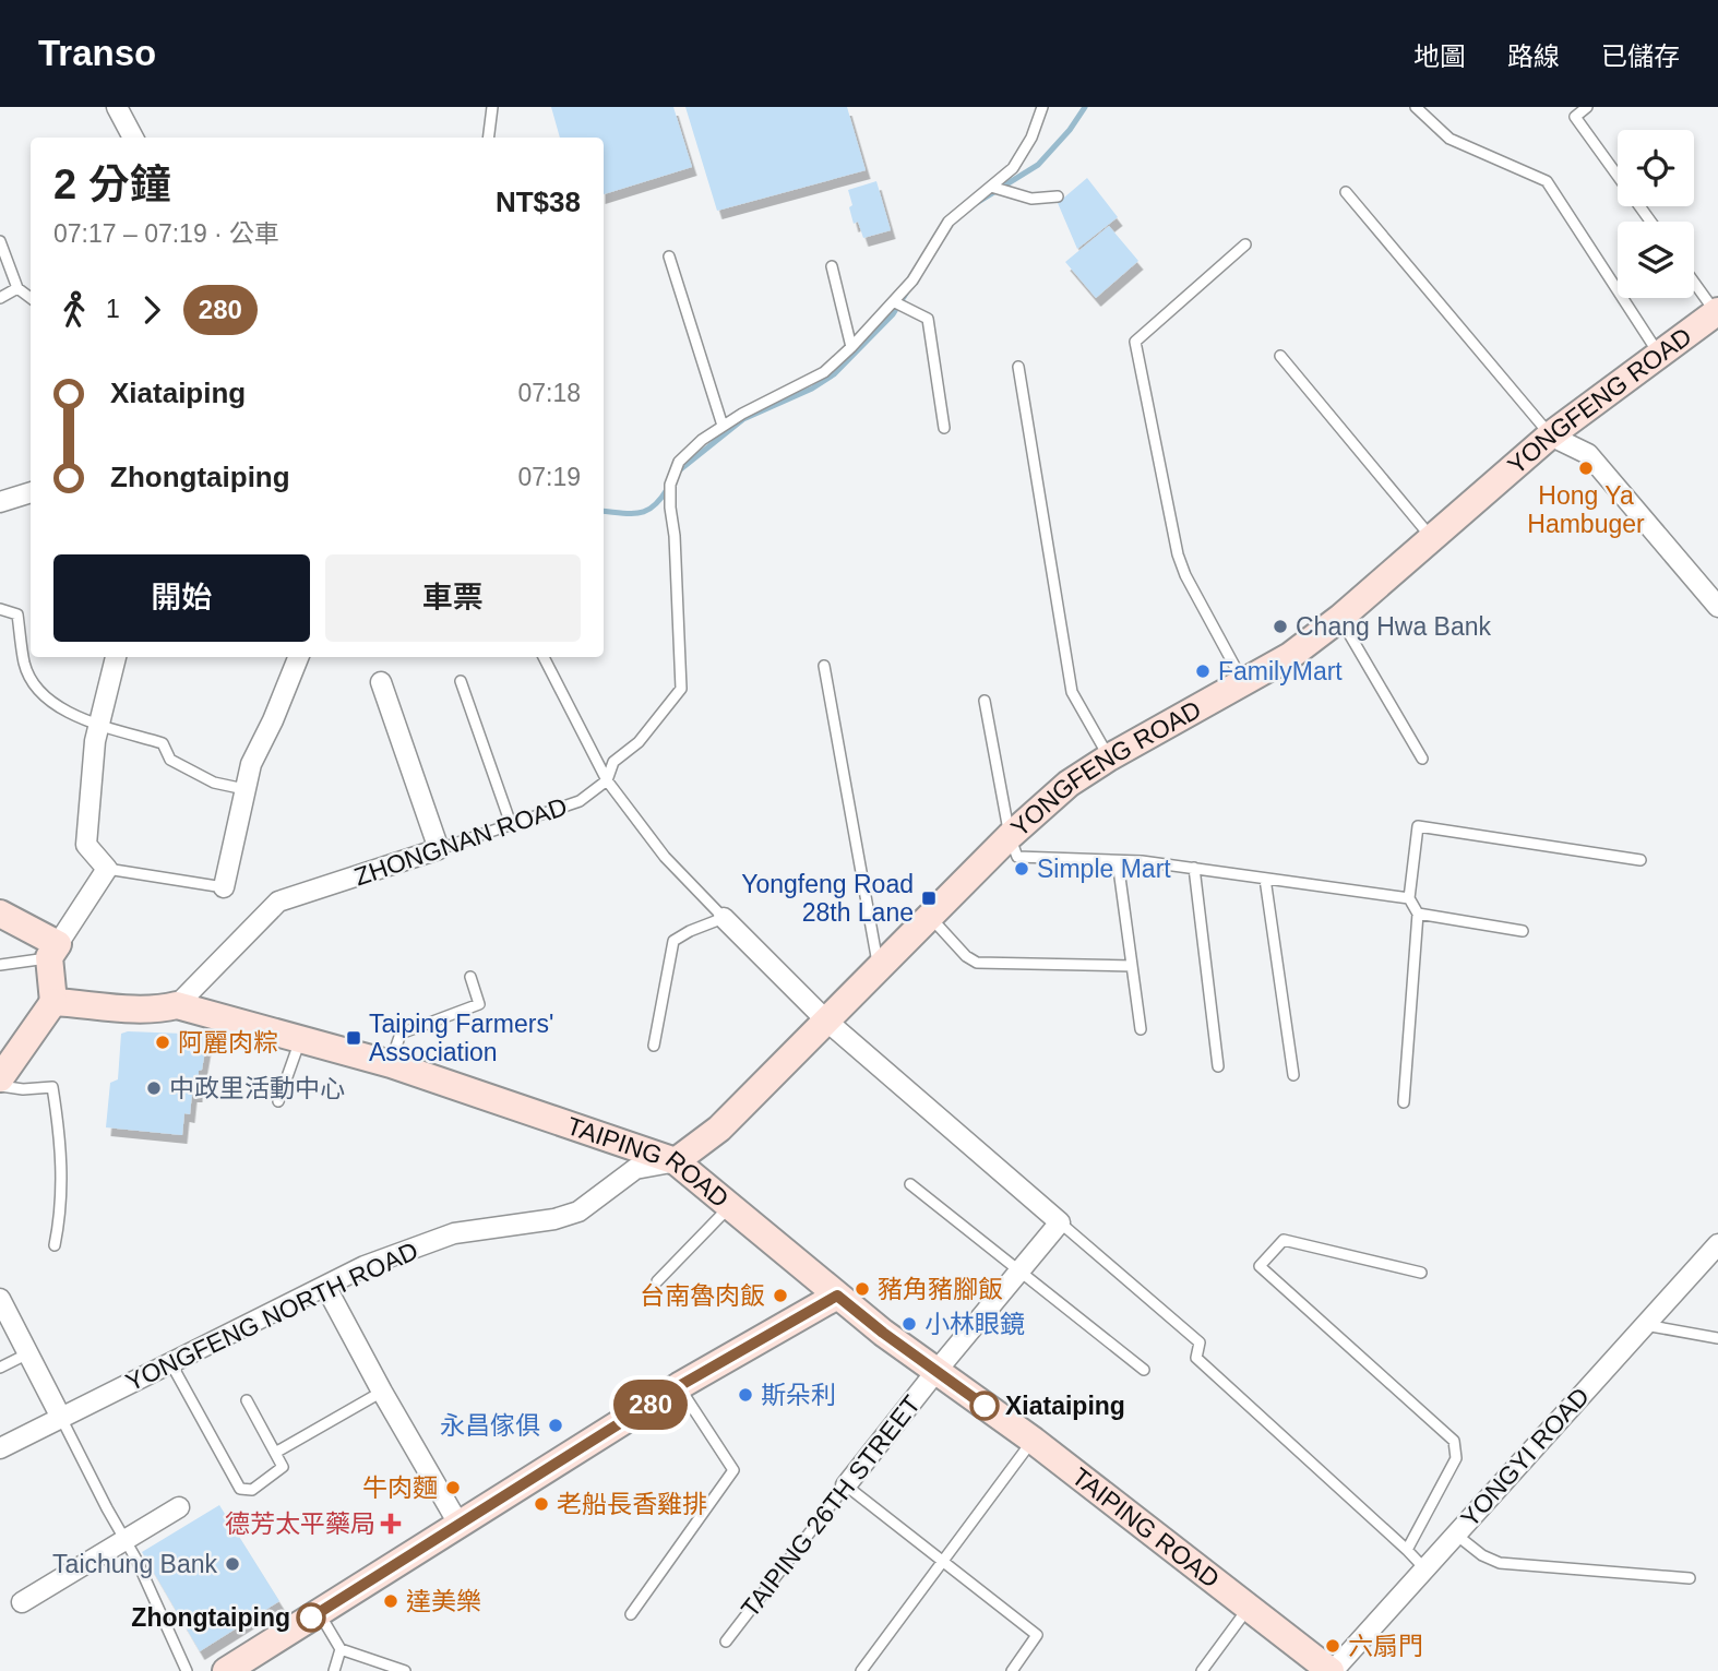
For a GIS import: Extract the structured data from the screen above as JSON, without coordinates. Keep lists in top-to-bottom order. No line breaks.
{"streets":{"street":["YONGFENG ROAD","ZHONGNAN ROAD","TAIPING ROAD","YONGFENG NORTH ROAD","YONGYI ROAD","TAIPING 26TH STREET"]},"crossings":[["YONGFENG ROAD","TAIPING ROAD"],["YONGFENG ROAD","YONGFENG NORTH ROAD"],["ZHONGNAN ROAD","TAIPING ROAD"],["TAIPING ROAD","YONGFENG NORTH ROAD"],["TAIPING ROAD","YONGYI ROAD"],["TAIPING ROAD","TAIPING 26TH STREET"]],"places":{"other":["Hong Ya Hambuger","Chang Hwa Bank","FamilyMart","Simple Mart","阿麗肉粽","中政里活動中心","豬角豬腳飯","台南魯肉飯","小林眼鏡","斯朵利","Xiataiping","永昌傢俱","牛肉麵","老船長香雞排","Taichung Bank","達美樂","Zhongtaiping","六扇門"],"transit":["Yongfeng Road 28th Lane","Taiping Farmers' Association"],"health":["德芳太平藥局"]},"lines":["bus line 280"],"page":{"header":"Transo","nav":["地圖","路線","已儲存"],"on_map":"280","heading":["2 分鐘","07:17 – 07:19 · 公車","NT$38"],"legs":["1","280"],"list":[{"name":"Xiataiping","value":"07:18"},{"name":"Zhongtaiping","value":"07:19"}],"buttons":["開始","車票"]}}
